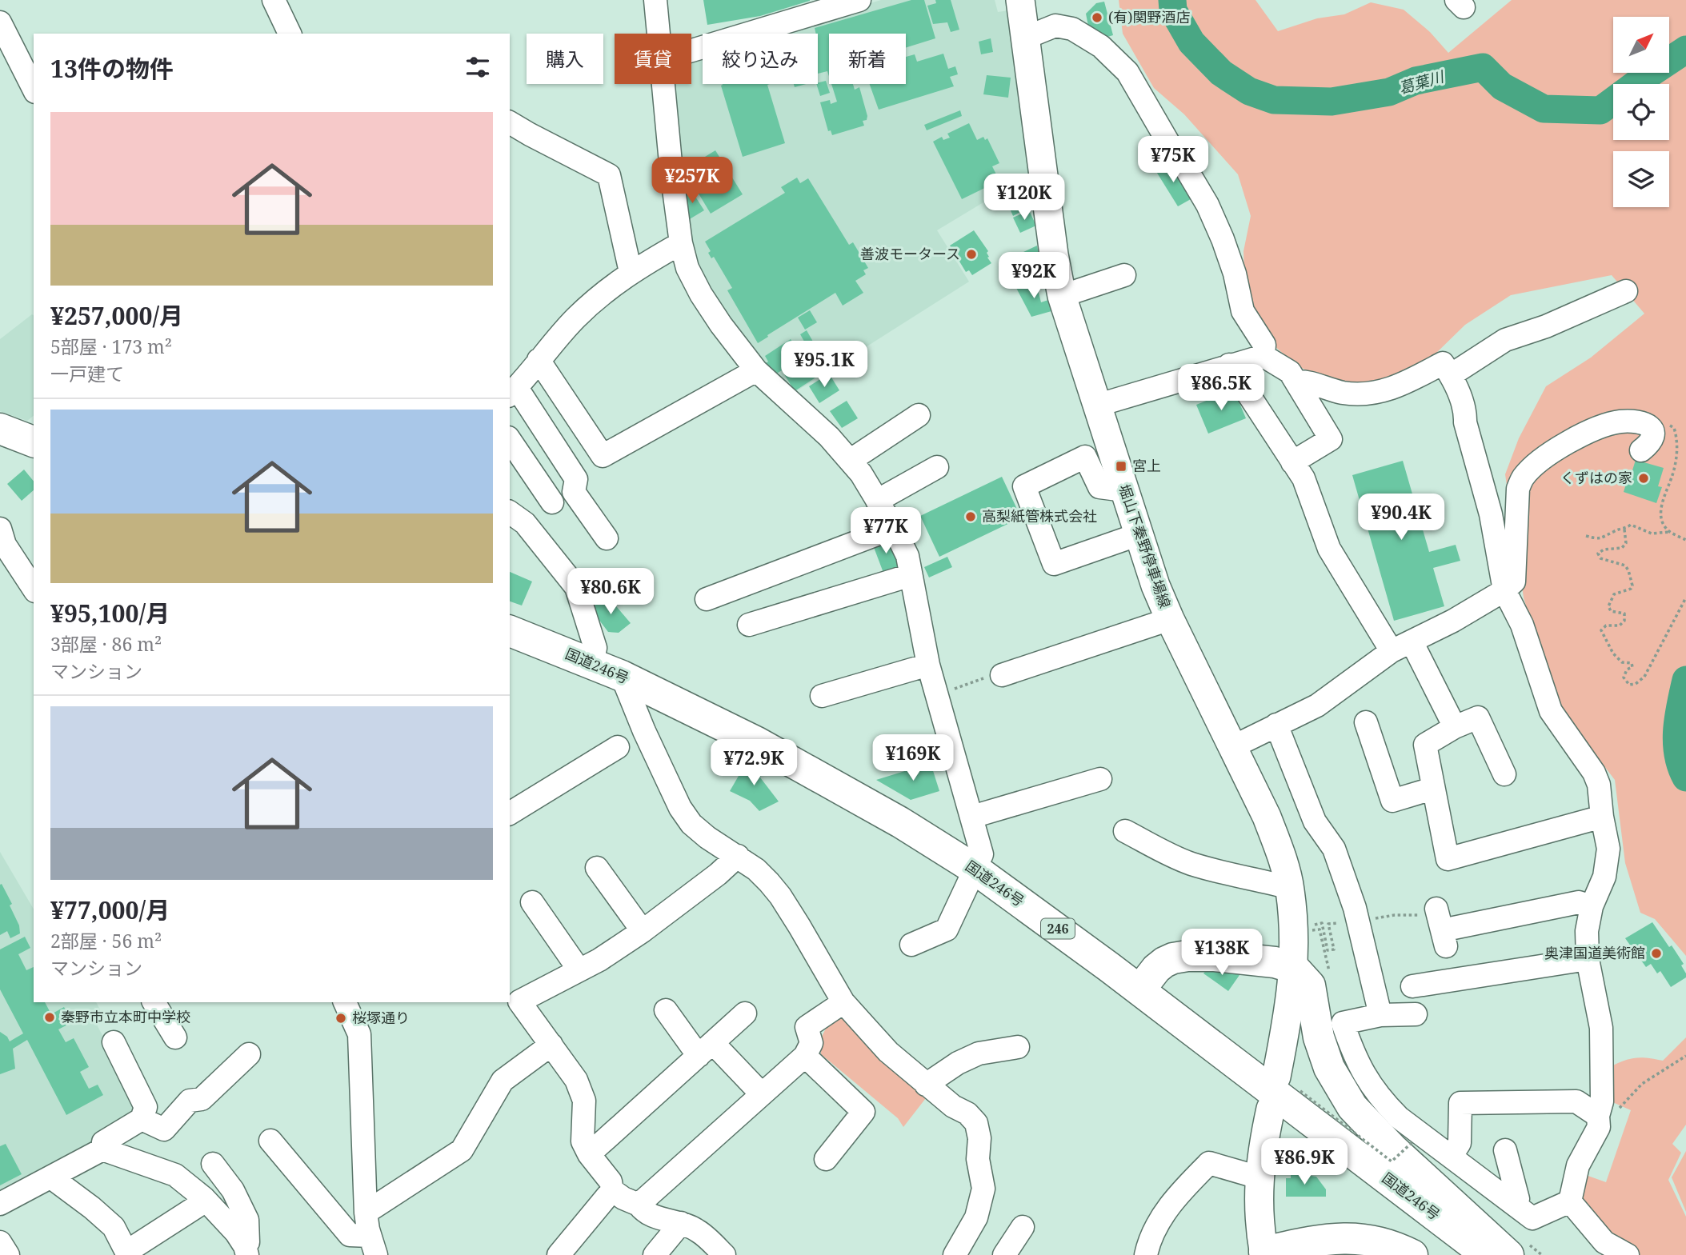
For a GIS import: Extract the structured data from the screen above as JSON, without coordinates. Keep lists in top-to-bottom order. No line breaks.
{"streets":{"highway":["国道246号","246"],"main road":["堀山下秦野停車場線"]},"water":["葛葉川"],"places":{"other":["(有)関野酒店","善波モータース","くずはの家","高梨紙管株式会社","奥津国道美術館","秦野市立本町中学校","桜塚通り"],"transit":["宮上"]},"north":"top right","page":{"chip":["購入","賃貸","絞り込み","新着"],"heading":"13件の物件","list":[{"name":"¥257,000/月","note":"5部屋 · 173 m² · 一戸建て"},{"name":"¥95,100/月","note":"3部屋 · 86 m² · マンション"},{"name":"¥77,000/月","note":"2部屋 · 56 m² · マンション"}],"price":["¥75K","¥257K","¥120K","¥92K","¥95.1K","¥86.5K","¥90.4K","¥77K","¥80.6K","¥169K","¥72.9K","¥138K","¥86.9K"]}}
